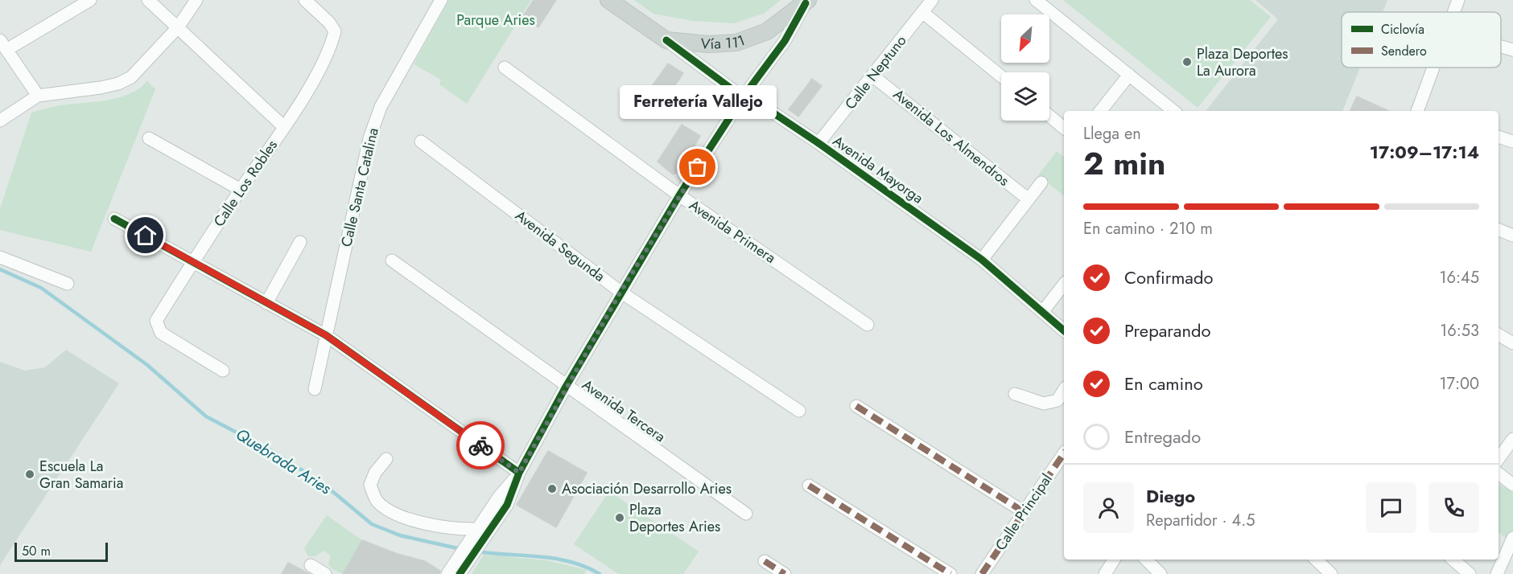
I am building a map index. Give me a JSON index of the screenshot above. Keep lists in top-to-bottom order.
{
  "streets": {
    "main road": ["Vía 111"],
    "street": [
      "Calle Neptuno",
      "Avenida Los Almendros",
      "Avenida Mayorga",
      "Calle Los Robles",
      "Calle Santa Catalina",
      "Avenida Primera",
      "Avenida Segunda",
      "Avenida Tercera",
      "Calle Principal"
    ]
  },
  "crossings": [
    ["Vía 111", "Avenida Mayorga"],
    ["Calle Neptuno", "Avenida Los Almendros"],
    ["Calle Neptuno", "Avenida Mayorga"]
  ],
  "water": ["Quebrada Aries"],
  "parks": ["Parque Aries"],
  "places": [
    "Plaza Deportes La Aurora",
    "Ferretería Vallejo",
    "Escuela La Gran Samaria",
    "Asociación Desarrollo Aries",
    "Plaza Deportes Aries"
  ],
  "legend": ["Ciclovía", "Sendero"],
  "scale_bar": "50 m",
  "north": "bottom left",
  "page": {
    "bubble": "Ferretería Vallejo",
    "heading": ["2 min", "Llega en", "17:09–17:14"],
    "panel": ["Diego", "Repartidor · 4.5"],
    "bar": "En camino · 210 m",
    "list": [
      ["Confirmado", "16:45"],
      ["Preparando", "16:53"],
      ["En camino", "17:00"],
      "Entregado"
    ],
    "scale": "50 m"
  }
}
